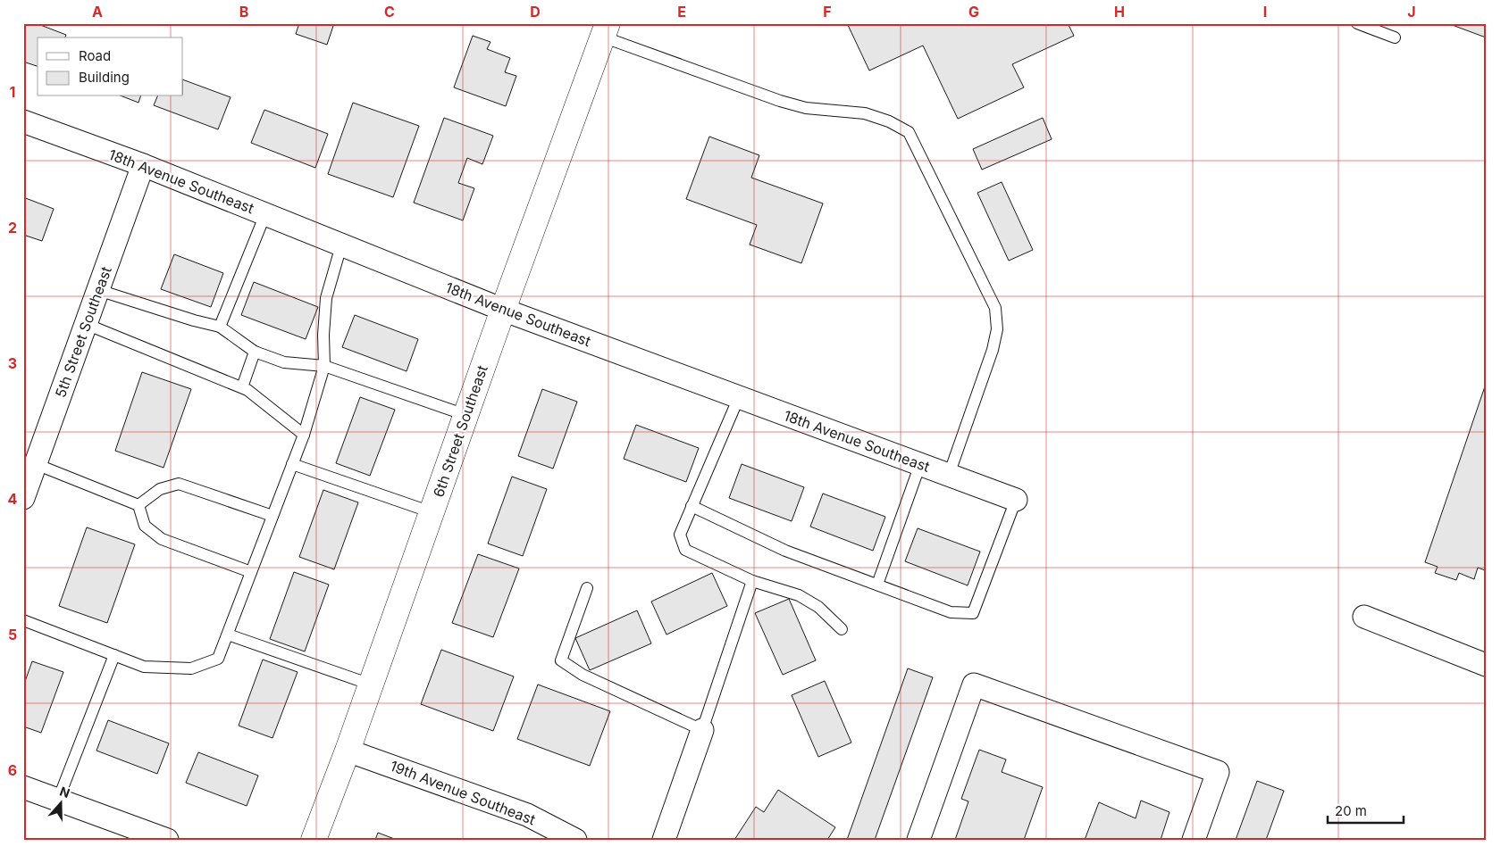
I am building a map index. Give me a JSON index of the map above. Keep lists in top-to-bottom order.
{
  "streets": {
    "street": [
      "18th Avenue Southeast",
      "5th Street Southeast",
      "6th Street Southeast",
      "19th Avenue Southeast"
    ]
  },
  "crossings": [
    ["18th Avenue Southeast", "5th Street Southeast"],
    ["18th Avenue Southeast", "6th Street Southeast"],
    ["6th Street Southeast", "19th Avenue Southeast"]
  ],
  "legend": ["Road", "Building"],
  "scale_bar": "20 m",
  "north": "top",
  "grid": {
    "columns": [
      "A",
      "B",
      "C",
      "D",
      "E",
      "F",
      "G",
      "H",
      "I",
      "J"
    ],
    "rows": [
      "1",
      "2",
      "3",
      "4",
      "5",
      "6"
    ]
  }
}
